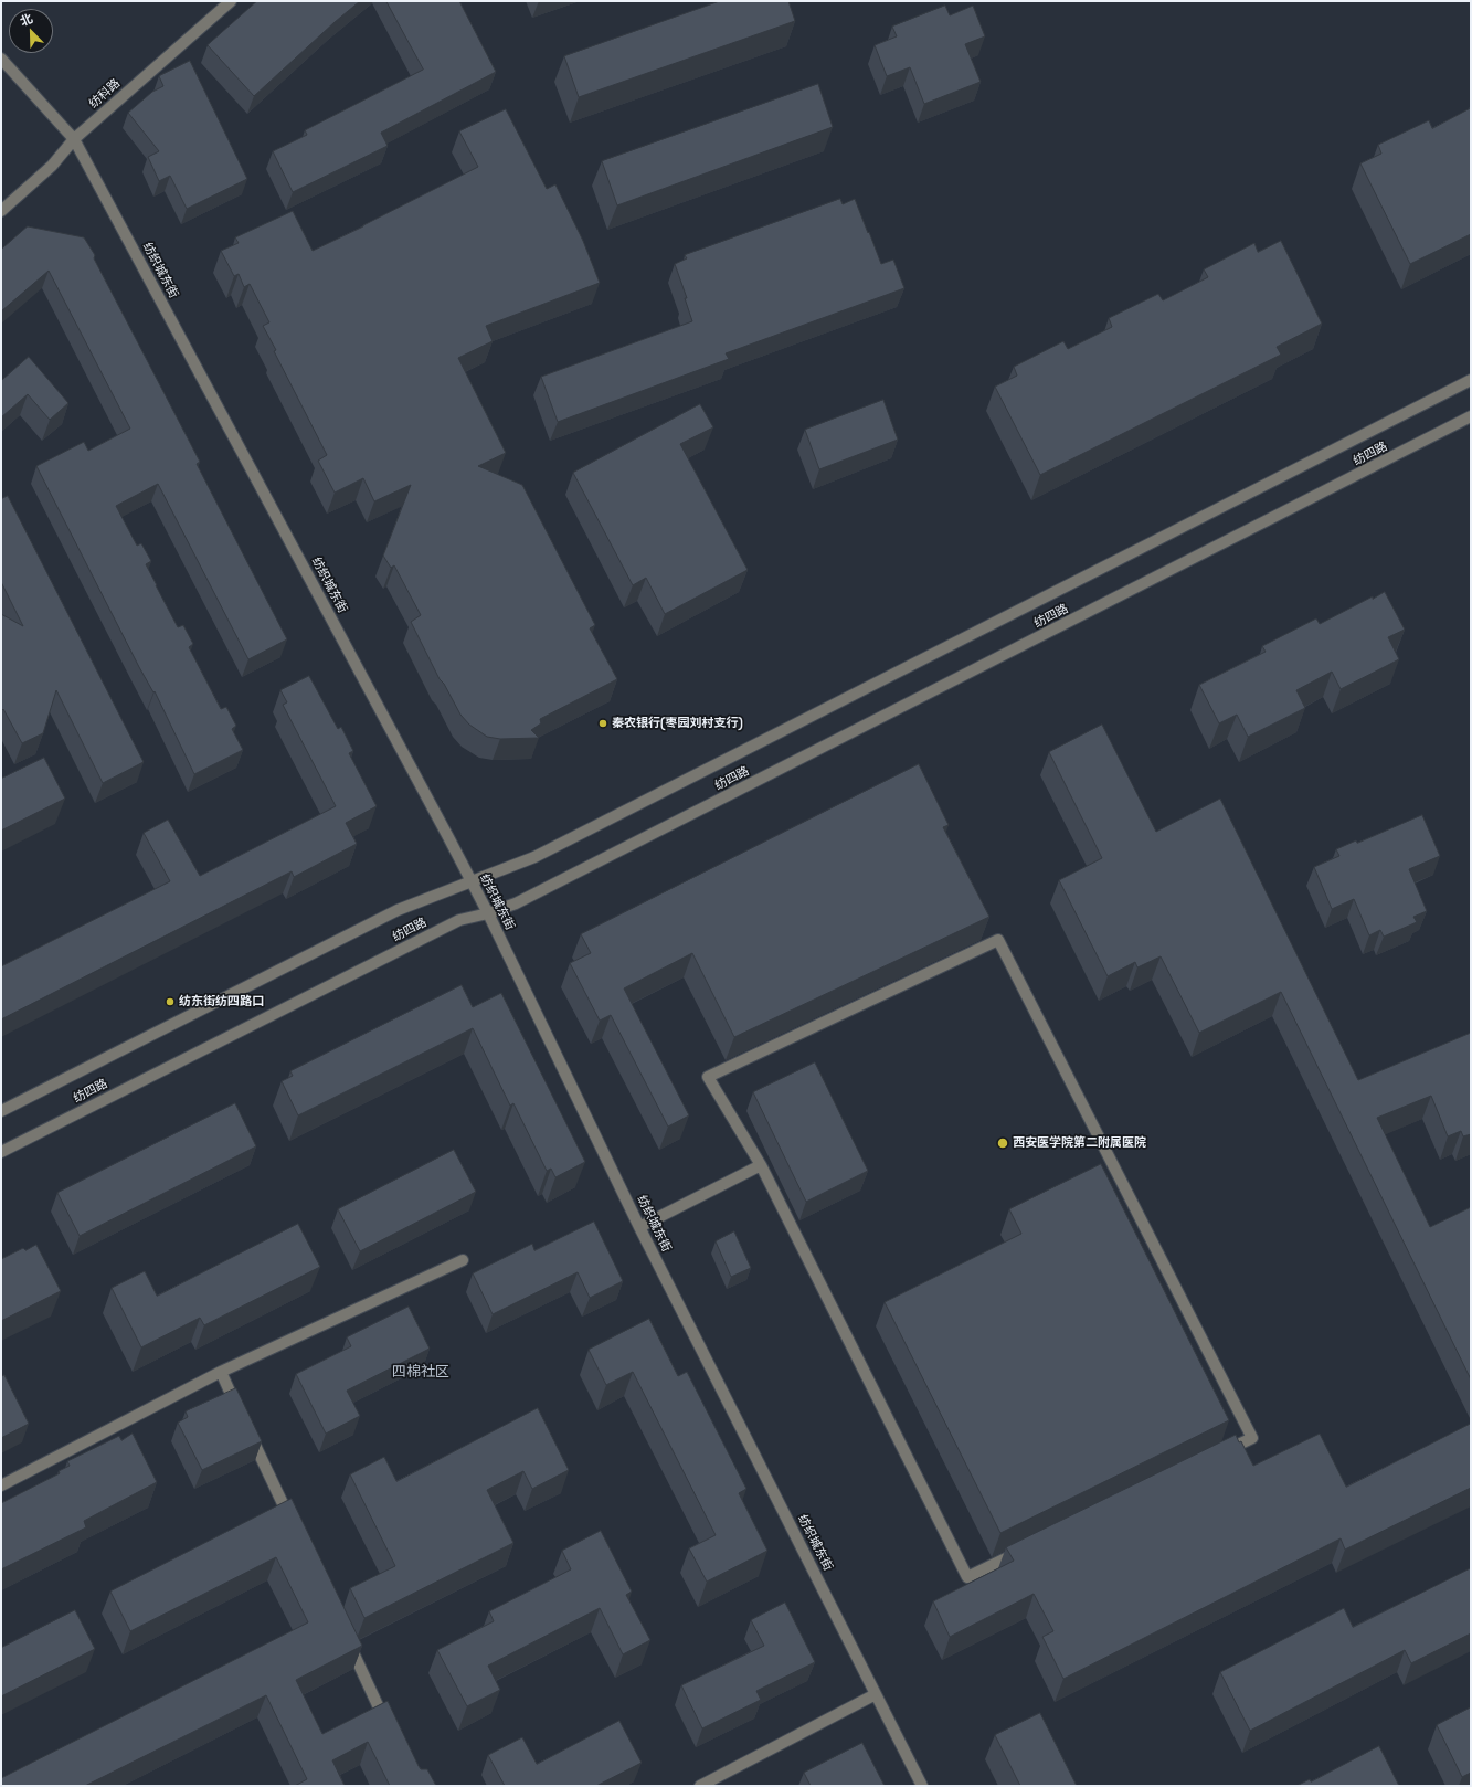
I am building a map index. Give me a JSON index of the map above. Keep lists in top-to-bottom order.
{
  "streets": {
    "street": ["纺科路", "纺织城东街", "纺四路"]
  },
  "crossings": [
    ["纺科路", "纺织城东街"],
    ["纺织城东街", "纺四路"]
  ],
  "districts": ["四棉社区"],
  "places": ["秦农银行(枣园刘村支行)", "纺东街纺四路口", "西安医学院第二附属医院"],
  "north": "top left"
}
